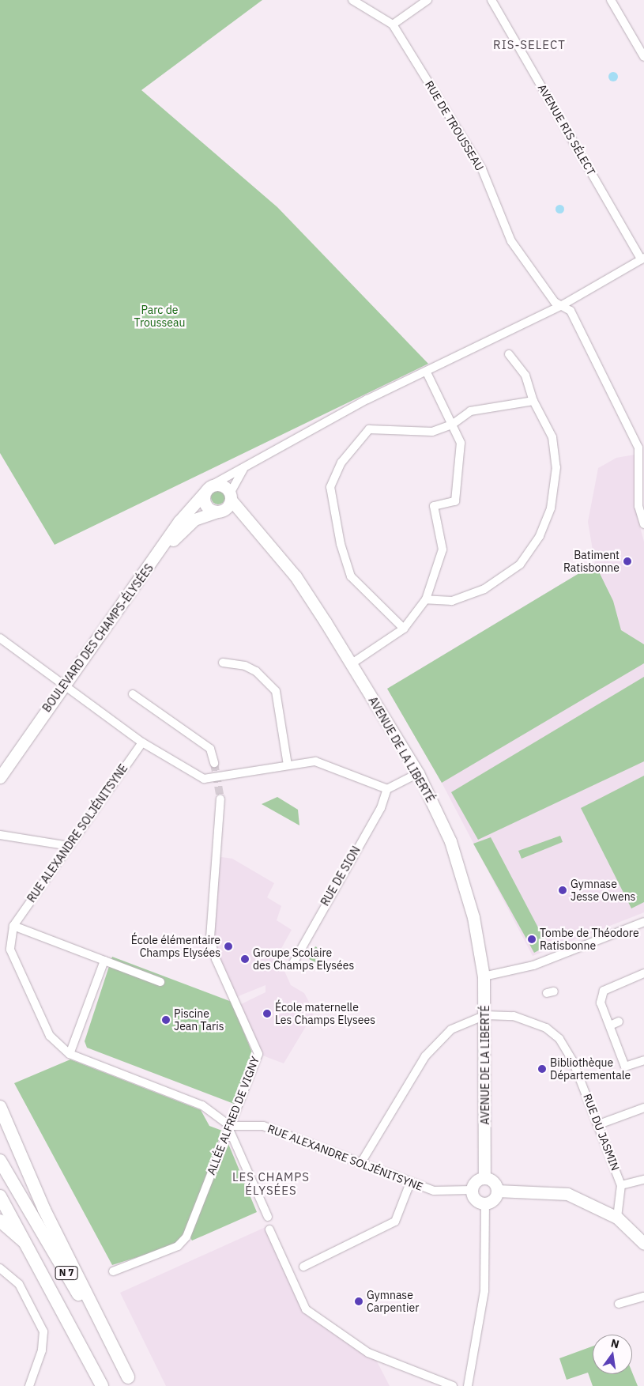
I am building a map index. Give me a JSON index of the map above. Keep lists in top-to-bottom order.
{
  "streets": {
    "main road": ["N 7"],
    "street": [
      "RUE DE TROUSSEAU",
      "AVENUE RIS SÉLECT",
      "BOULEVARD DES CHAMPS-ÉLYSÉES",
      "AVENUE DE LA LIBERTÉ",
      "RUE ALEXANDRE SOLJÉNITSYNE",
      "RUE DE SION",
      "ALLÉE ALFRED DE VIGNY",
      "RUE DU JASMIN"
    ]
  },
  "crossings": [
    ["BOULEVARD DES CHAMPS-ÉLYSÉES", "AVENUE DE LA LIBERTÉ"],
    ["AVENUE DE LA LIBERTÉ", "RUE ALEXANDRE SOLJÉNITSYNE"],
    ["AVENUE DE LA LIBERTÉ", "RUE DU JASMIN"],
    ["RUE ALEXANDRE SOLJÉNITSYNE", "ALLÉE ALFRED DE VIGNY"]
  ],
  "districts": ["RIS-SELECT", "LES CHAMPS ÉLYSÉES"],
  "parks": ["Parc de Trousseau"],
  "places": [
    "Batiment Ratisbonne",
    "Gymnase Jesse Owens",
    "Tombe de Théodore Ratisbonne",
    "École élémentaire Champs Elysées",
    "Groupe Scolaire des Champs Elysées",
    "École maternelle Les Champs Elysees",
    "Piscine Jean Taris",
    "Bibliothèque Départementale",
    "Gymnase Carpentier"
  ],
  "north": "top"
}
